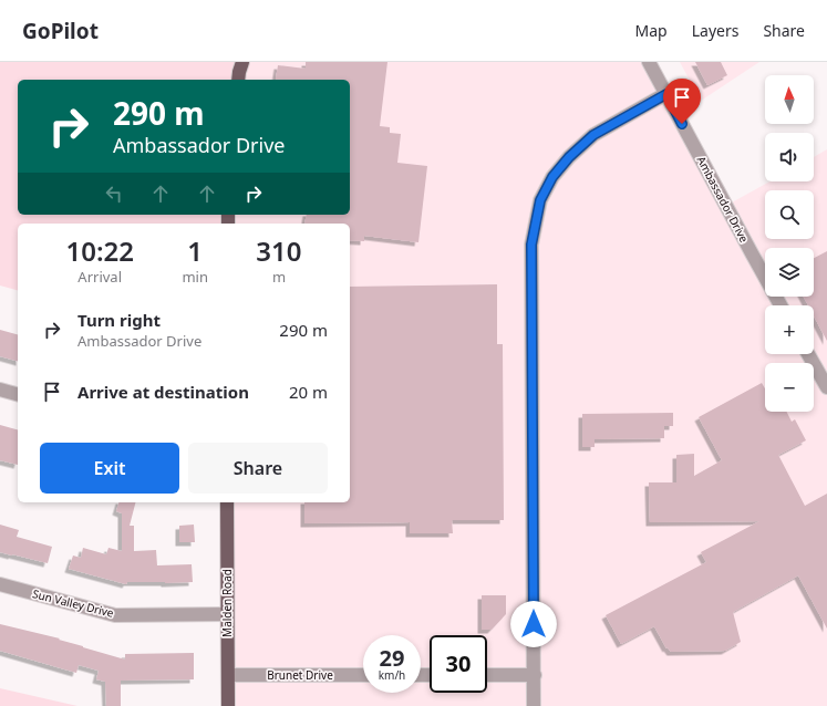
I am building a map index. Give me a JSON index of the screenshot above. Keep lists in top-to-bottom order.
{
  "streets": {
    "main road": ["Malden Road"],
    "street": ["Ambassador Drive", "Sun Valley Drive", "Brunet Drive"]
  },
  "crossings": [
    ["Sun Valley Drive", "Malden Road"],
    ["Malden Road", "Brunet Drive"]
  ],
  "north": "top",
  "page": {
    "header": "GoPilot",
    "nav": ["Map", "Layers", "Share"],
    "map_buttons": ["+", "−"],
    "turn": ["290 m", "Ambassador Drive"],
    "eta": [
      "10:22",
      "Arrival",
      "1",
      "min",
      "310",
      "m"
    ],
    "list": [
      {
        "name": "Turn right",
        "note": "Ambassador Drive",
        "value": "290 m"
      },
      {
        "name": "Arrive at destination",
        "value": "20 m"
      }
    ],
    "buttons": ["Exit", "Share"],
    "speed": "29 km/h",
    "limit": "30"
  }
}
